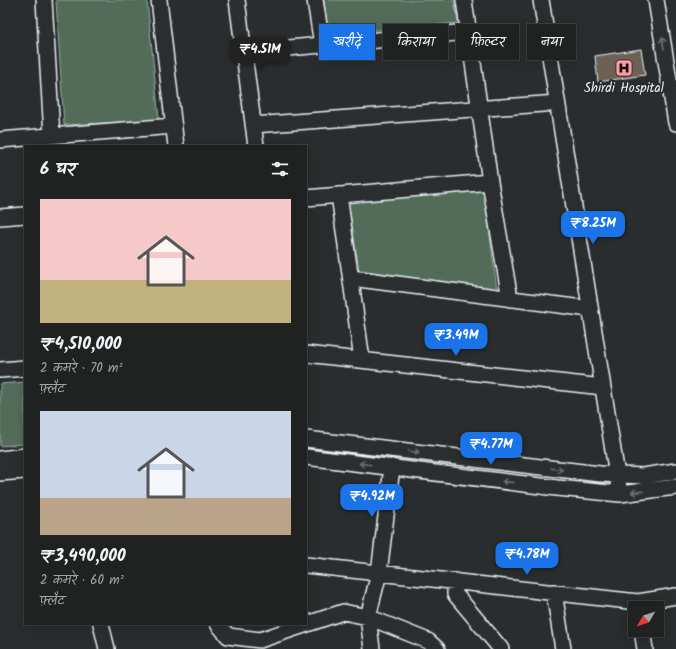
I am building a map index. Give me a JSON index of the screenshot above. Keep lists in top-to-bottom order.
{
  "places": {
    "hospital": ["Shirdi Hospital"]
  },
  "north": "bottom left",
  "page": {
    "chip": [
      "खरीदें",
      "किराया",
      "फ़िल्टर",
      "नया"
    ],
    "price": [
      "₹4.51M",
      "₹8.25M",
      "₹3.49M",
      "₹4.77M",
      "₹4.92M",
      "₹4.78M"
    ],
    "heading": "6 घर",
    "list": [
      {
        "name": "₹4,510,000",
        "note": "2 कमरे · 70 m² · फ़्लैट"
      },
      {
        "name": "₹3,490,000",
        "note": "2 कमरे · 60 m² · फ़्लैट"
      }
    ]
  }
}
